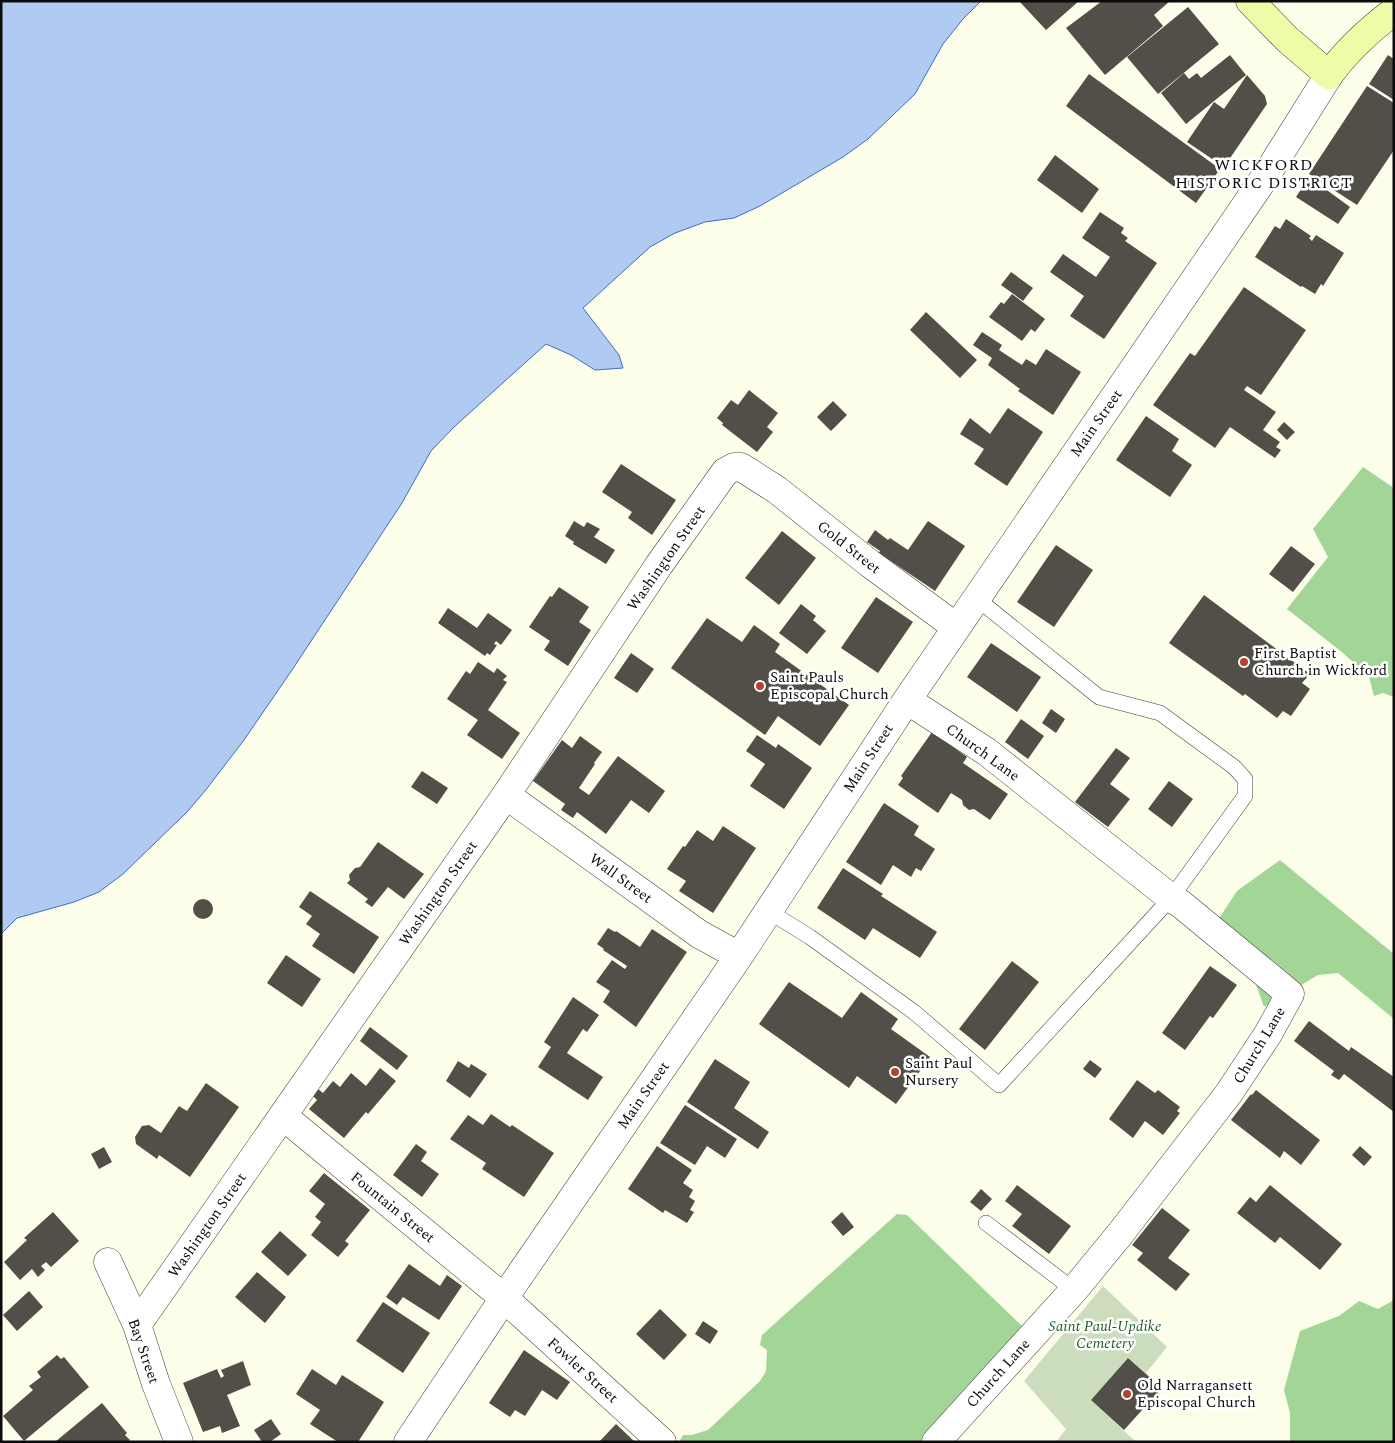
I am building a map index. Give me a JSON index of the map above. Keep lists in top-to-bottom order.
{
  "streets": {
    "street": [
      "Main Street",
      "Gold Street",
      "Washington Street",
      "Church Lane",
      "Wall Street",
      "Fountain Street",
      "Bay Street",
      "Fowler Street"
    ]
  },
  "crossings": [
    ["Main Street", "Gold Street"],
    ["Main Street", "Church Lane"],
    ["Main Street", "Wall Street"],
    ["Main Street", "Fountain Street"],
    ["Main Street", "Fowler Street"],
    ["Gold Street", "Washington Street"],
    ["Washington Street", "Wall Street"],
    ["Washington Street", "Fountain Street"],
    ["Washington Street", "Bay Street"],
    ["Fountain Street", "Fowler Street"]
  ],
  "districts": ["WICKFORD HISTORIC DISTRICT"],
  "parks": ["Saint Paul-Updike Cemetery"],
  "places": [
    "First Baptist Church in Wickford",
    "Saint Pauls Episcopal Church",
    "Saint Paul Nursery",
    "Old Narragansett Episcopal Church"
  ]
}
